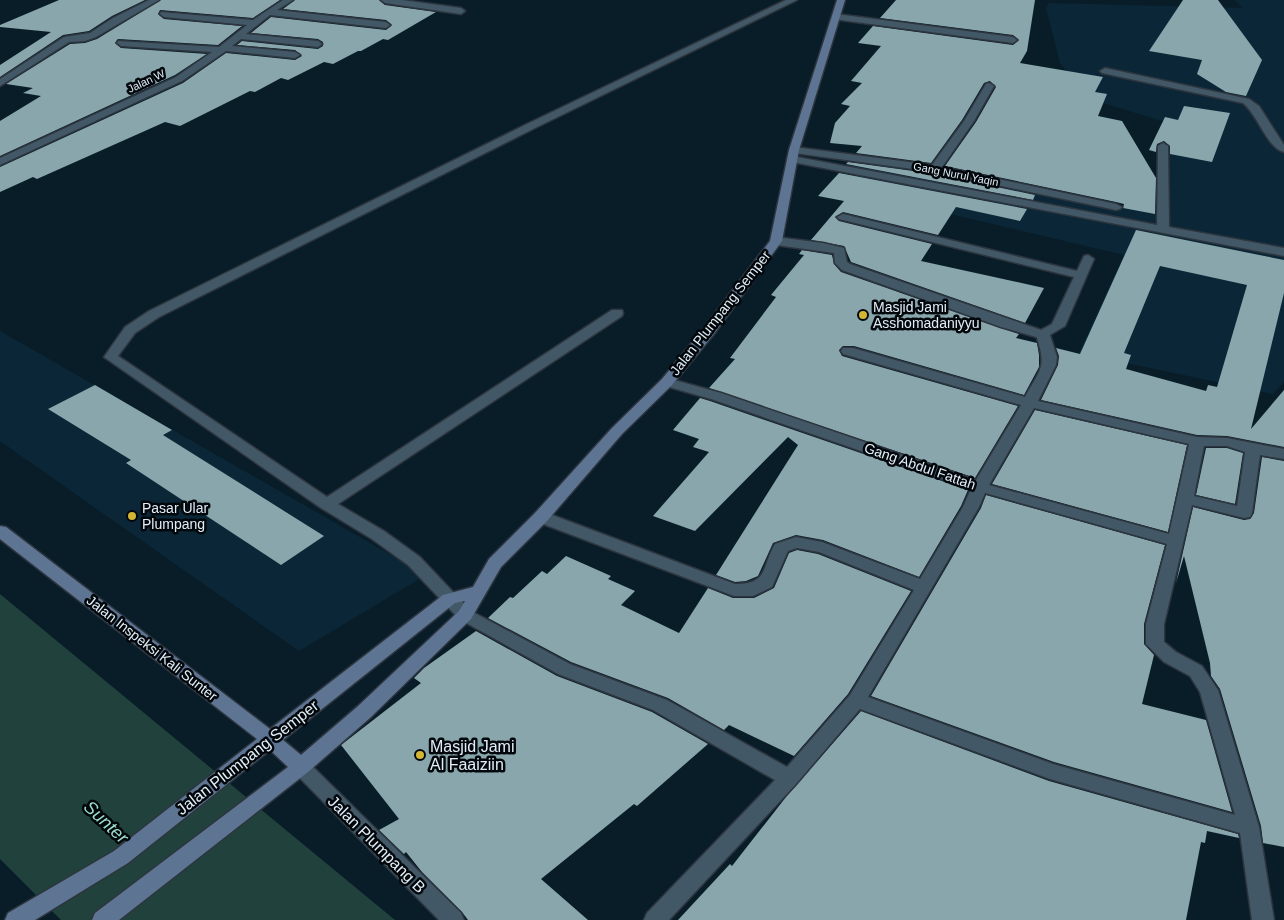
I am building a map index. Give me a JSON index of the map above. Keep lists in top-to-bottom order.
{
  "streets": {
    "main road": ["Jalan Plumpang Semper", "Jalan Inspeksi Kali Sunter"],
    "street": [
      "Jalan W",
      "Gang Nurul Yaqin",
      "Gang Abdul Fattah",
      "Jalan Plumpang B"
    ]
  },
  "crossings": [
    ["Gang Nurul Yaqin", "Jalan Plumpang Semper"],
    ["Jalan Plumpang Semper", "Gang Abdul Fattah"],
    ["Jalan Plumpang Semper", "Jalan Inspeksi Kali Sunter"],
    ["Jalan Plumpang Semper", "Jalan Plumpang B"],
    ["Jalan Inspeksi Kali Sunter", "Jalan Plumpang B"]
  ],
  "water": ["Sunter"],
  "places": ["Masjid Jami Asshomadaniyyu", "Pasar Ular Plumpang", "Masjid Jami Al Faaiziin"]
}
